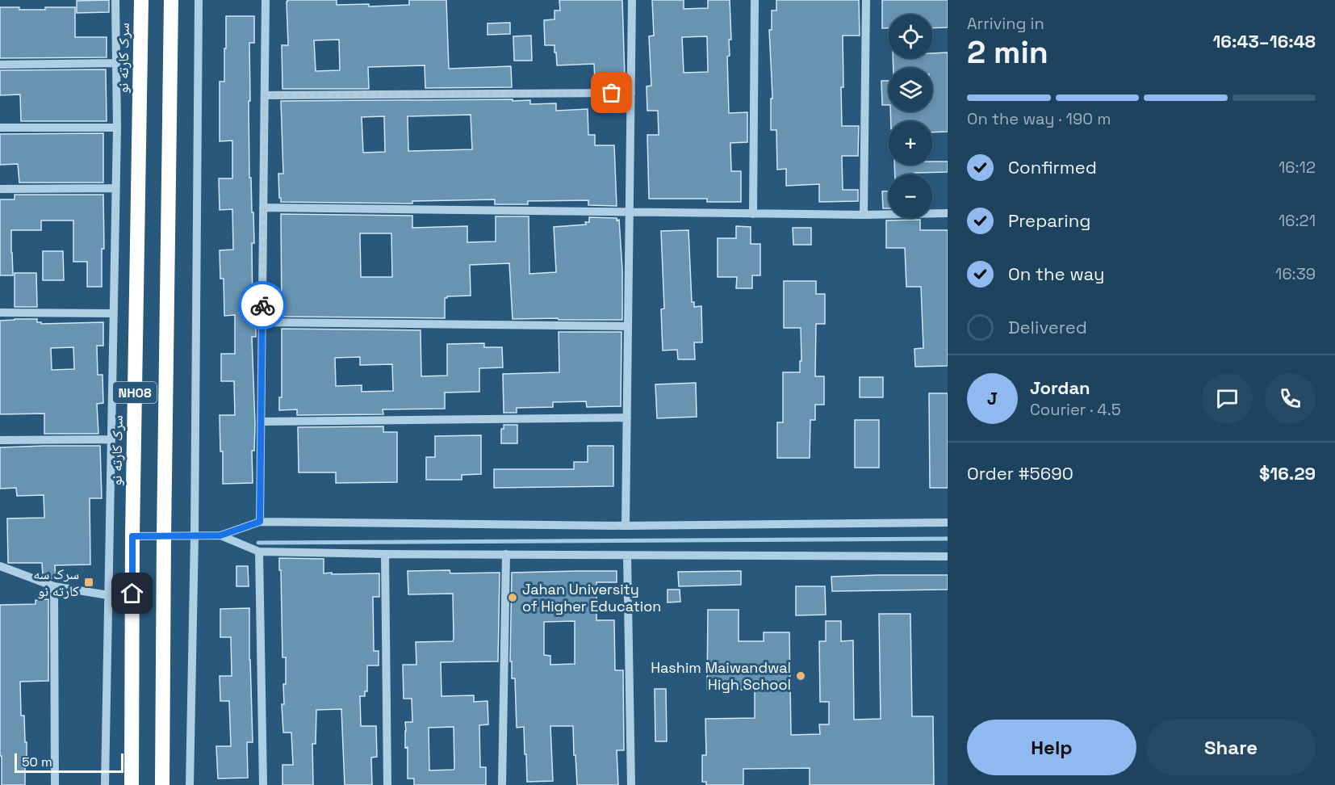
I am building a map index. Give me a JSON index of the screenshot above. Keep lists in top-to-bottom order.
{
  "streets": {
    "highway": ["سرک کارته نو", "NH08"]
  },
  "places": {
    "transit": ["سرک سه کارته نو"],
    "other": ["Jahan University of Higher Education", "Hashim Maiwandwal High School"]
  },
  "scale_bar": "50 m",
  "page": {
    "heading": ["2 min", "Arriving in", "16:43–16:48"],
    "panel": [
      "Jordan",
      "Courier · 4.5",
      "Order #5690",
      "$16.29"
    ],
    "map_buttons": ["+", "−"],
    "bar": "On the way · 190 m",
    "list": [
      ["Confirmed", "16:12"],
      ["Preparing", "16:21"],
      ["On the way", "16:39"],
      "Delivered"
    ],
    "round": "J",
    "buttons": ["Help", "Share"],
    "scale": "50 m"
  }
}
